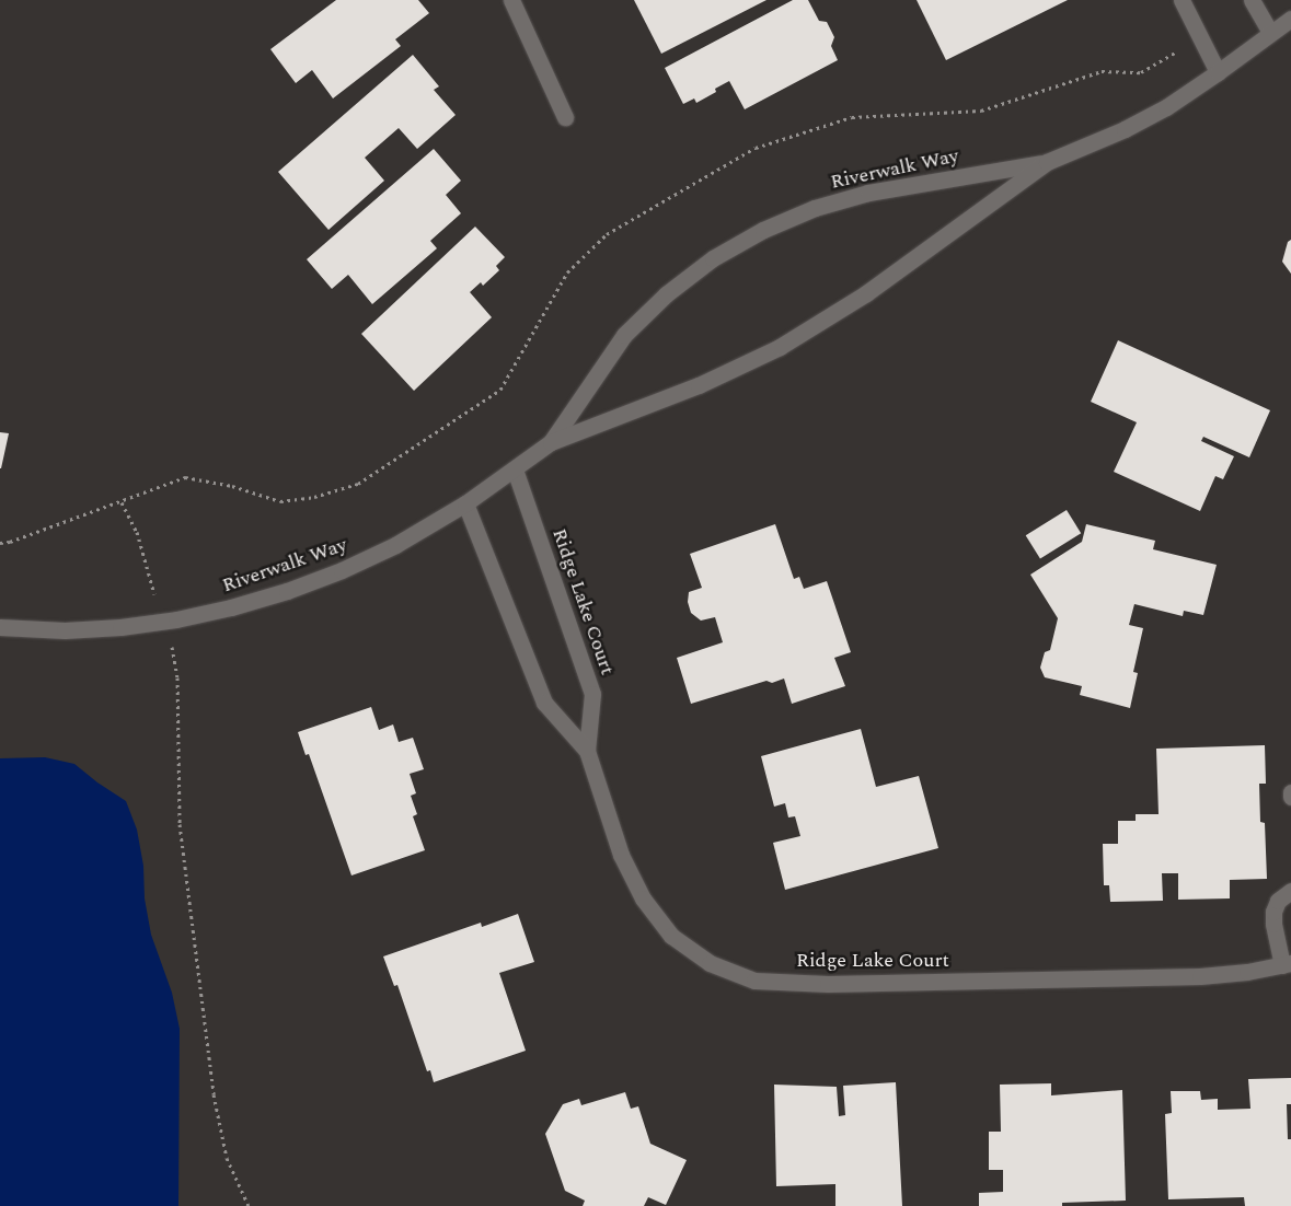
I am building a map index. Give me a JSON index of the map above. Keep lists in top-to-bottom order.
{
  "streets": {
    "street": ["Riverwalk Way", "Ridge Lake Court"]
  },
  "crossings": [
    ["Riverwalk Way", "Ridge Lake Court"]
  ]
}
